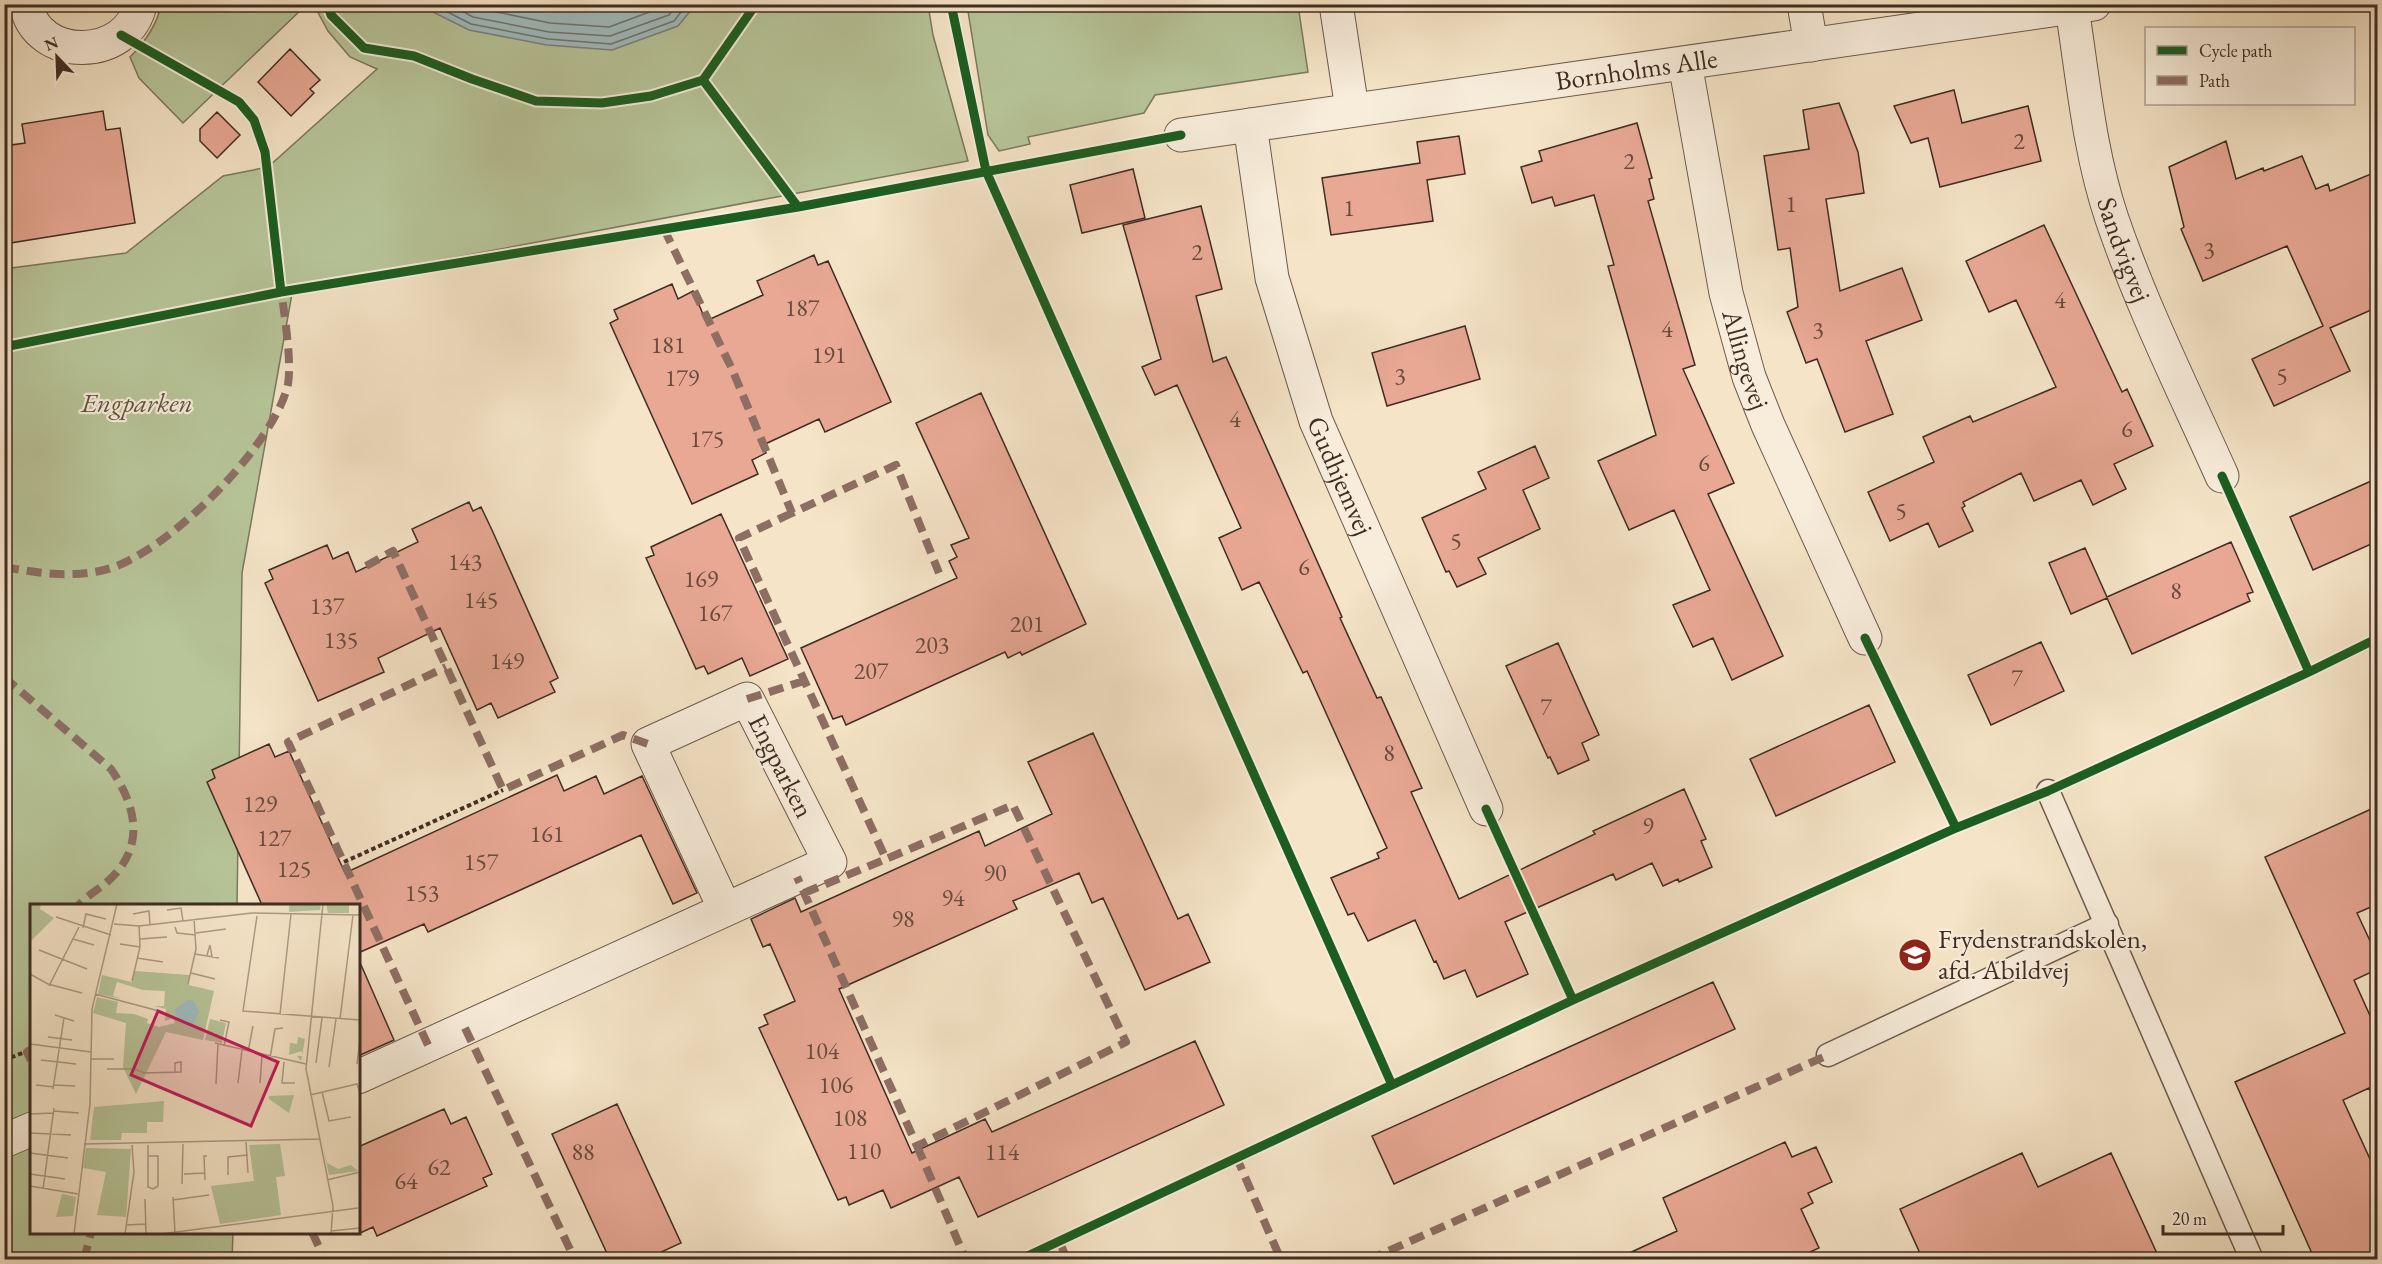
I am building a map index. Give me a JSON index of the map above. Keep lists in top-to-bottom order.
{
  "streets": {
    "street": [
      "Bornholms Alle",
      "Sandvigvej",
      "Allingevej",
      "Gudhjemvej",
      "Engparken"
    ]
  },
  "crossings": [
    ["Bornholms Alle", "Sandvigvej"],
    ["Bornholms Alle", "Allingevej"],
    ["Bornholms Alle", "Gudhjemvej"]
  ],
  "parks": ["Engparken"],
  "places": {
    "school or university": ["Frydenstrandskolen, afd. Abildvej"]
  },
  "house_numbers": [
    "2",
    "2",
    "1",
    "1",
    "3",
    "2",
    "4",
    "187",
    "4",
    "3",
    "181",
    "191",
    "3",
    "5",
    "179",
    "4",
    "6",
    "175",
    "6",
    "5",
    "5",
    "143",
    "6",
    "169",
    "8",
    "145",
    "137",
    "167",
    "201",
    "135",
    "203",
    "149",
    "207",
    "7",
    "7",
    "8",
    "129",
    "9",
    "161",
    "127",
    "157",
    "125",
    "90",
    "153",
    "94",
    "98",
    "104",
    "106",
    "108",
    "110",
    "88",
    "114",
    "62",
    "64"
  ],
  "legend": ["Cycle path", "Path"],
  "scale_bar": "20 m",
  "north": "top left"
}
